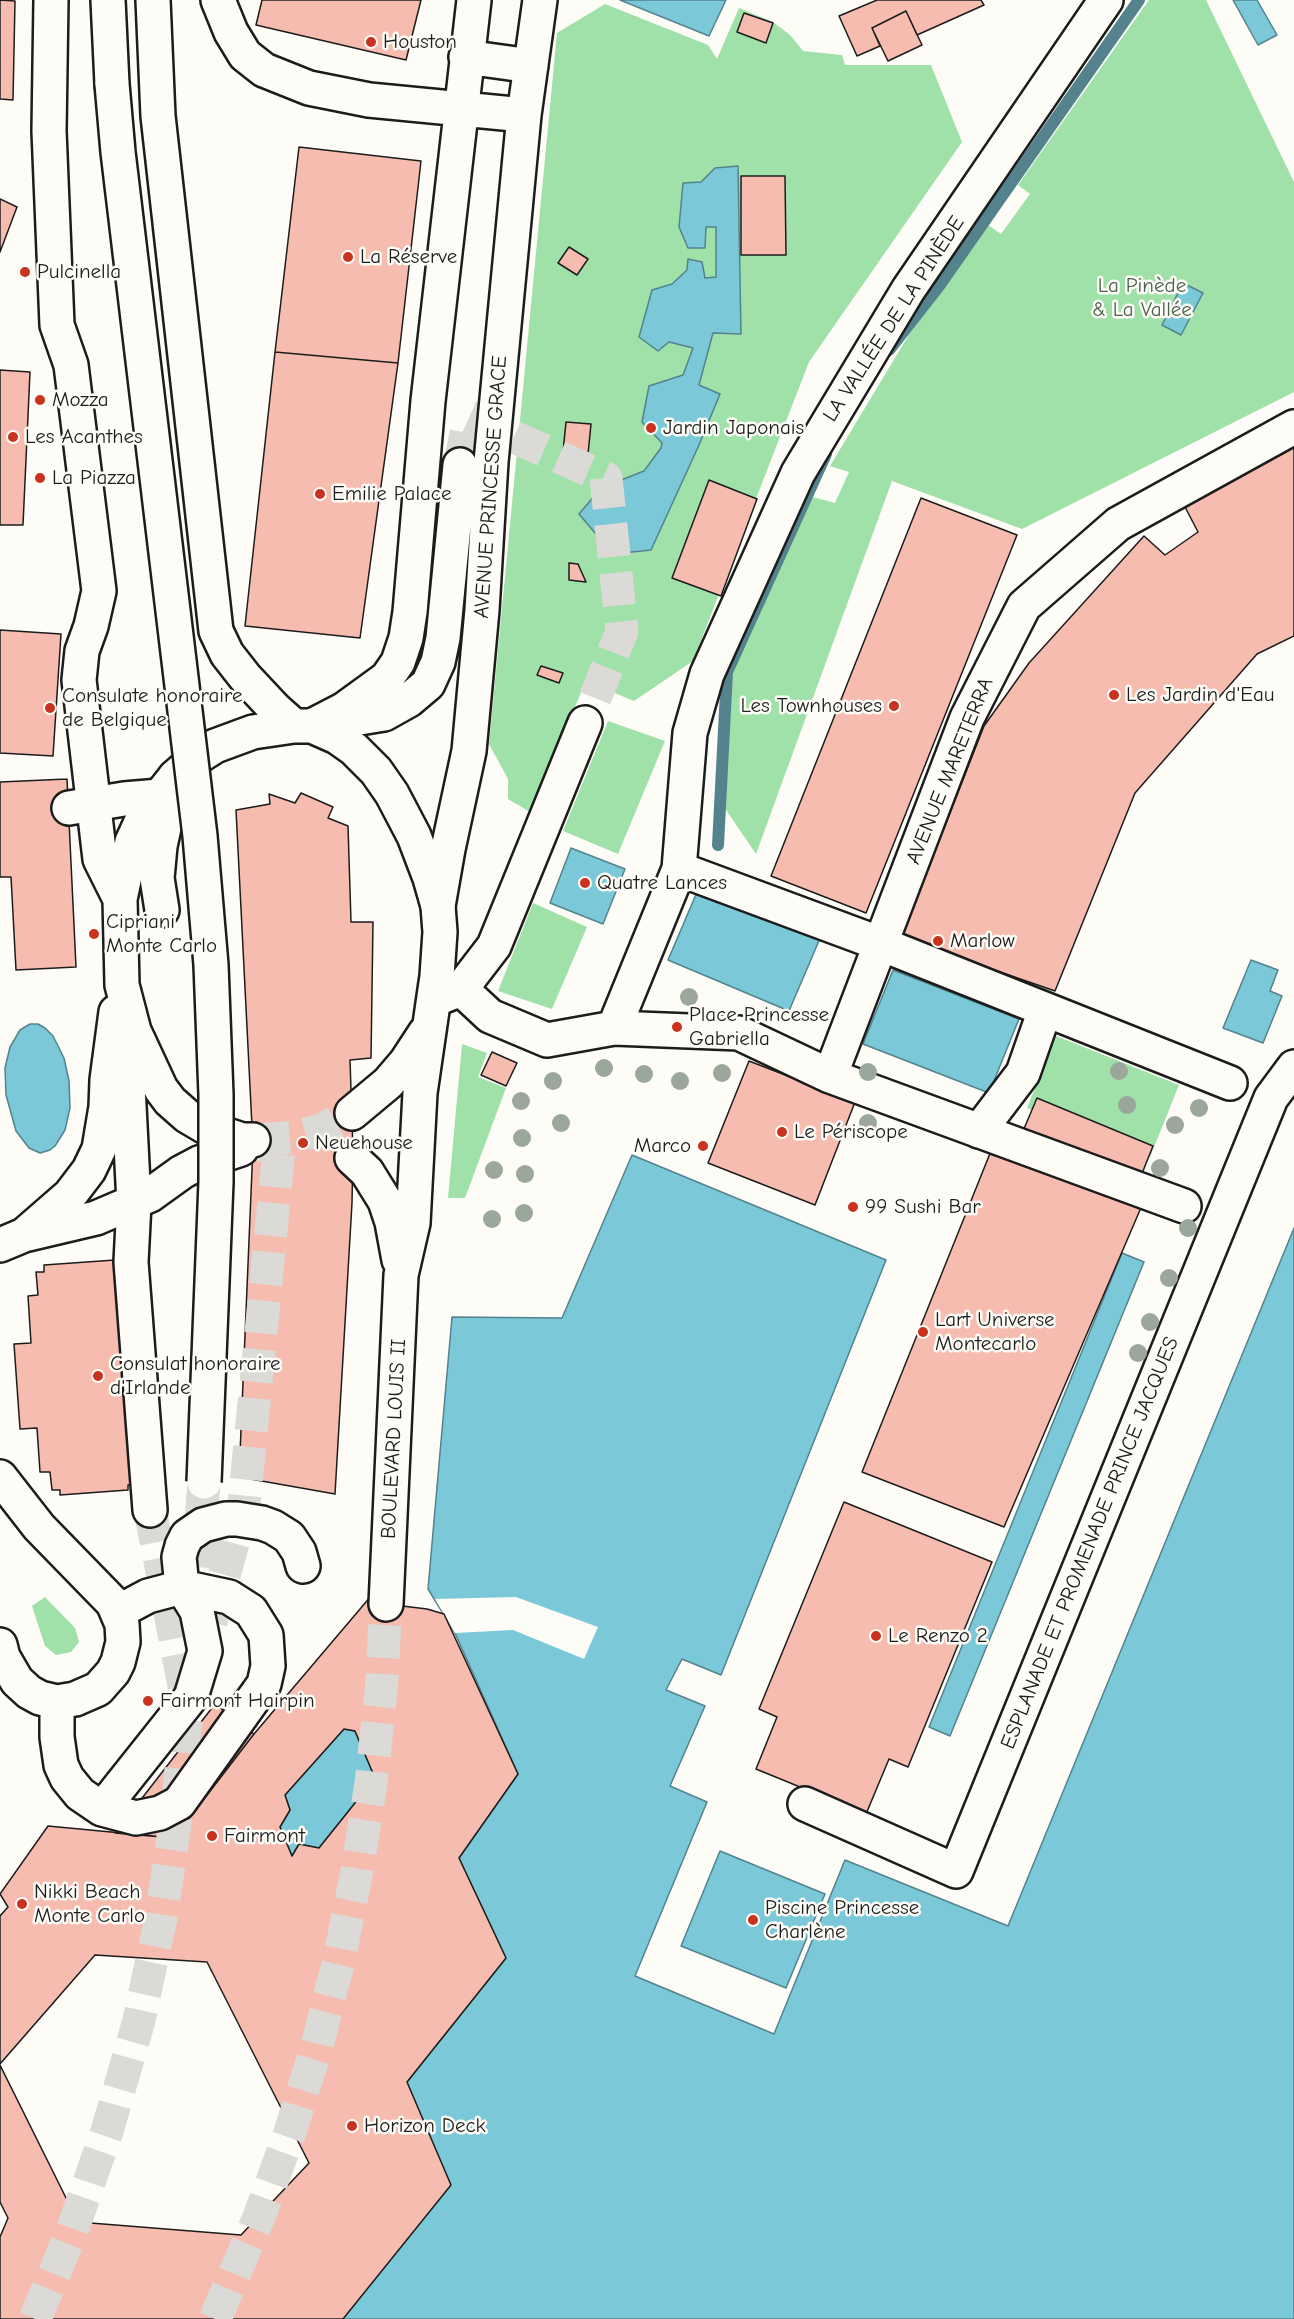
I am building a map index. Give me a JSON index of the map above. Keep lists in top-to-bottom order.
{
  "streets": {
    "street": [
      "LA VALLÉE DE LA PINÈDE",
      "AVENUE PRINCESSE GRACE",
      "AVENUE MARETERRA",
      "BOULEVARD LOUIS II",
      "ESPLANADE ET PROMENADE PRINCE JACQUES"
    ]
  },
  "crossings": [
    ["AVENUE PRINCESSE GRACE", "BOULEVARD LOUIS II"]
  ],
  "parks": ["La Pinède & La Vallée"],
  "places": [
    "Houston",
    "La Réserve",
    "Pulcinella",
    "Mozza",
    "Jardin Japonais",
    "Les Acanthes",
    "La Piazza",
    "Emilie Palace",
    "Les Jardin d'Eau",
    "Les Townhouses",
    "Consulate honoraire de Belgique",
    "Quatre Lances",
    "Cipriani Monte Carlo",
    "Marlow",
    "Place Princesse Gabriella",
    "Le Périscope",
    "Neuehouse",
    "Marco",
    "99 Sushi Bar",
    "Lart Universe Montecarlo",
    "Consulat honoraire d'Irlande",
    "Le Renzo 2",
    "Fairmont Hairpin",
    "Fairmont",
    "Nikki Beach Monte Carlo",
    "Piscine Princesse Charlène",
    "Horizon Deck"
  ]
}
